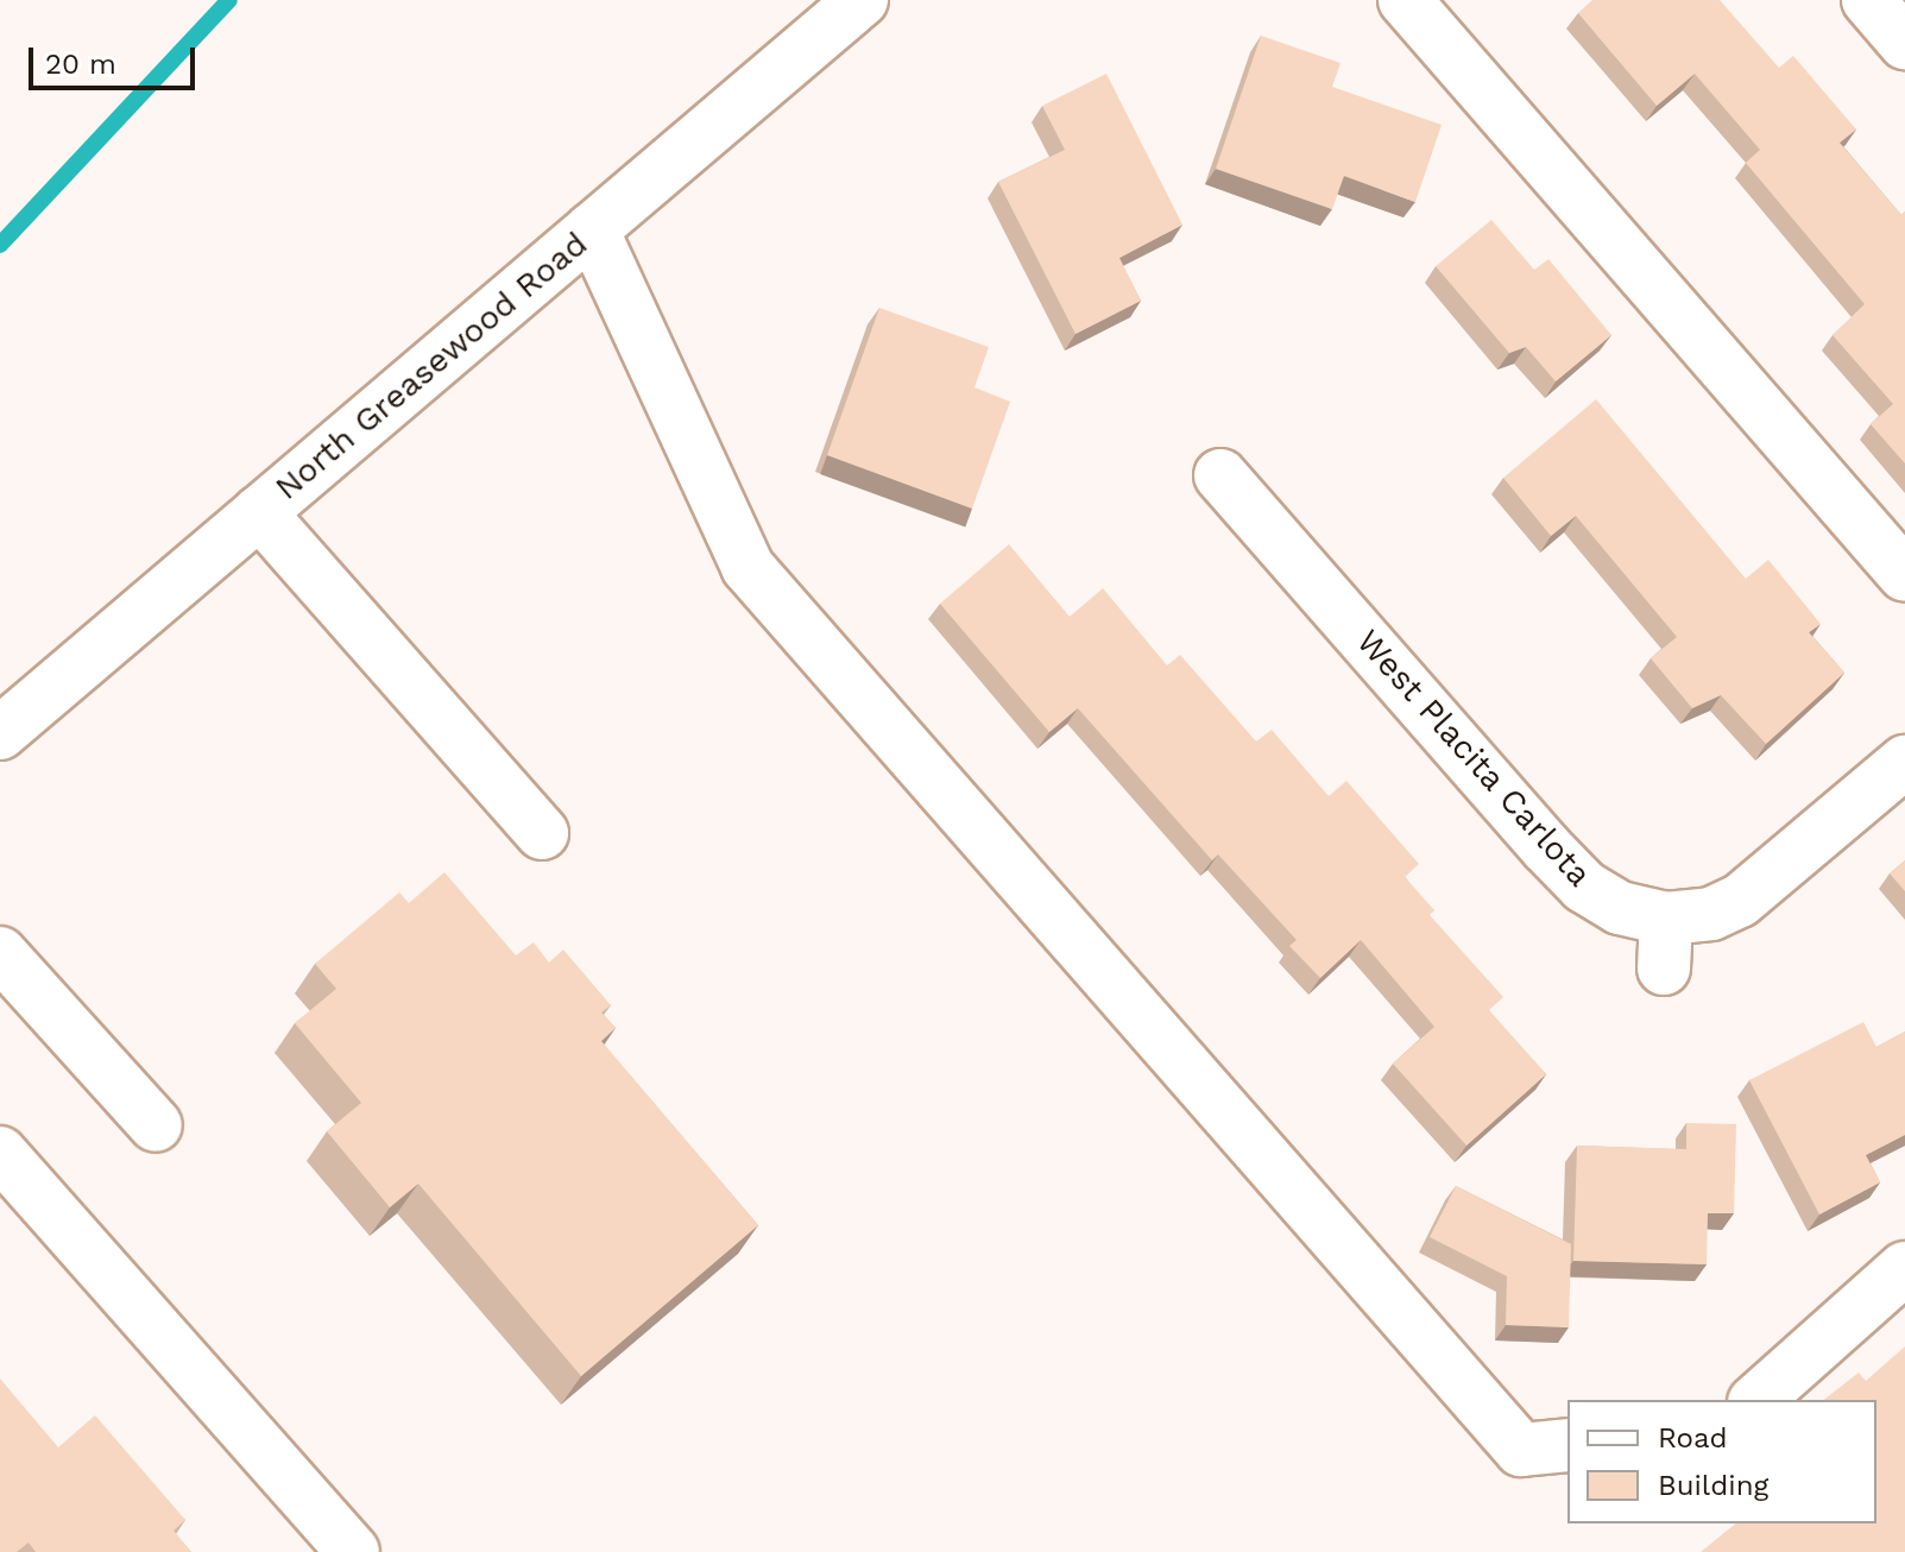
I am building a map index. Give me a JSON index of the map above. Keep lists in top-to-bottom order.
{
  "streets": {
    "street": ["North Greasewood Road", "West Placita Carlota"]
  },
  "legend": ["Road", "Building"],
  "scale_bar": "20 m"
}
